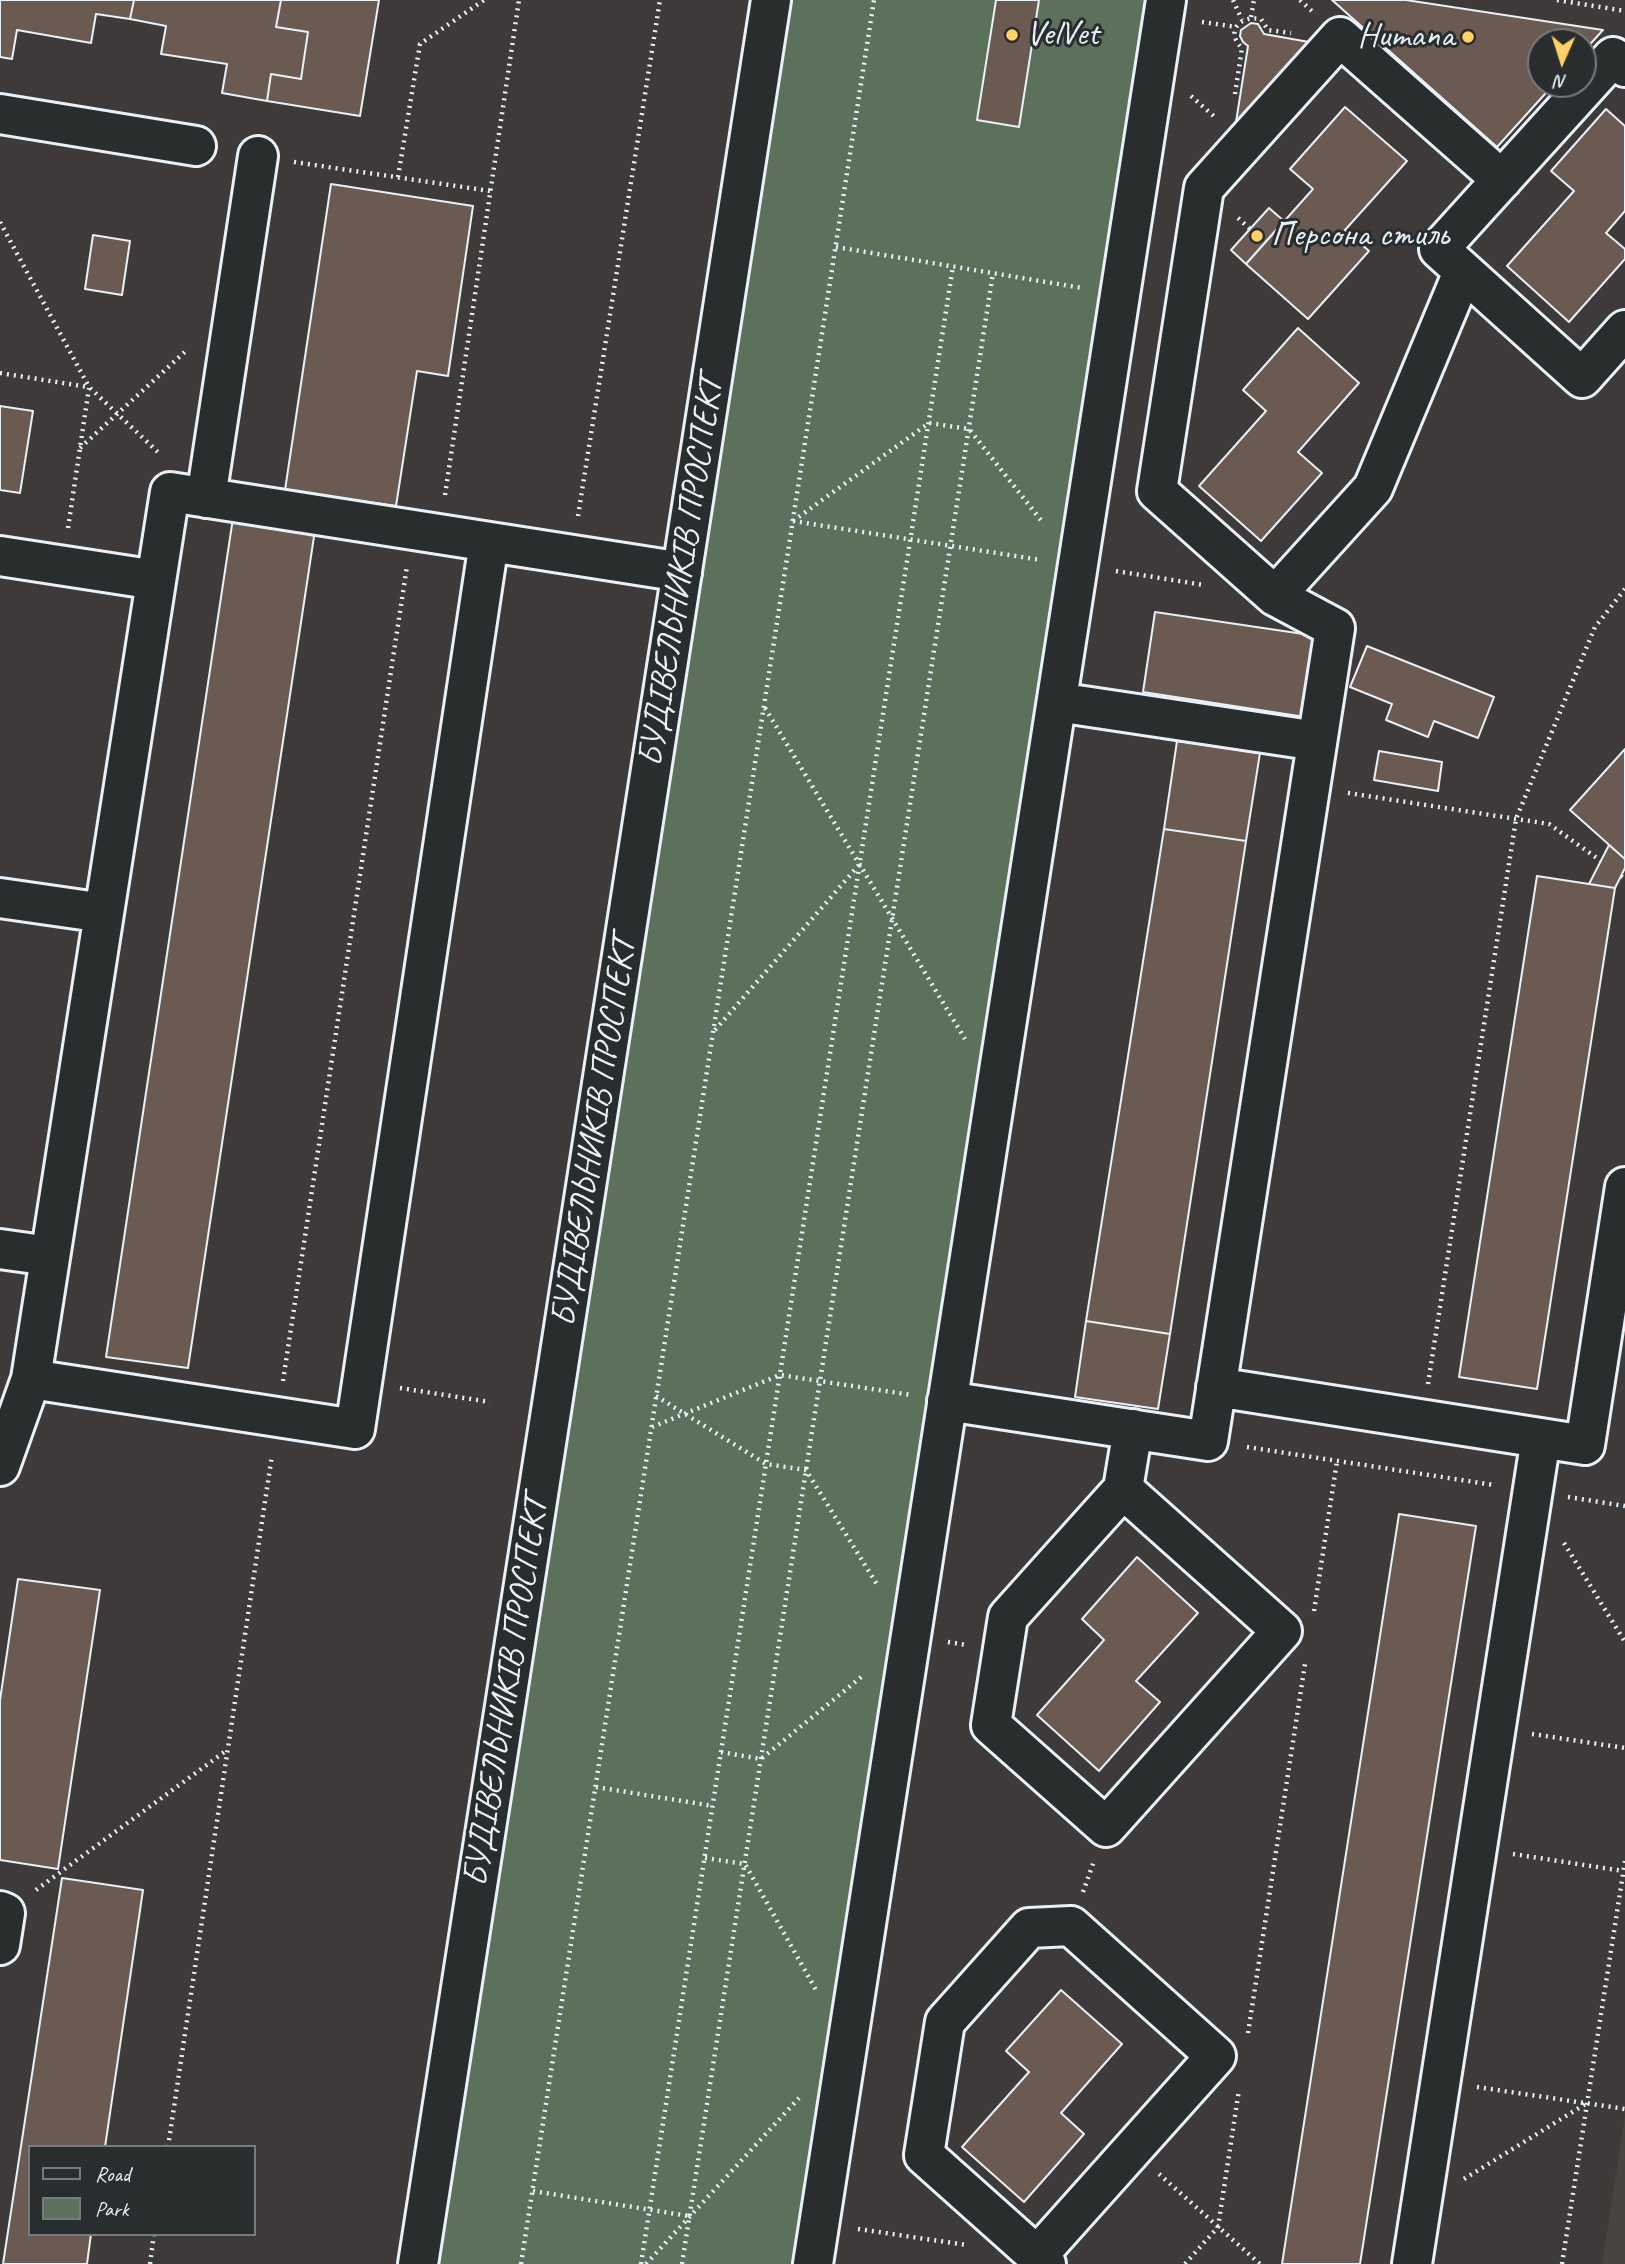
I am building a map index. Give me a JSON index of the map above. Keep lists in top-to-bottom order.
{
  "streets": {
    "street": ["БУДІВЕЛЬНИКІВ ПРОСПЕКТ"]
  },
  "places": ["VelVet", "Humana", "Персона стиль"],
  "legend": ["Road", "Park"],
  "north": "bottom"
}
